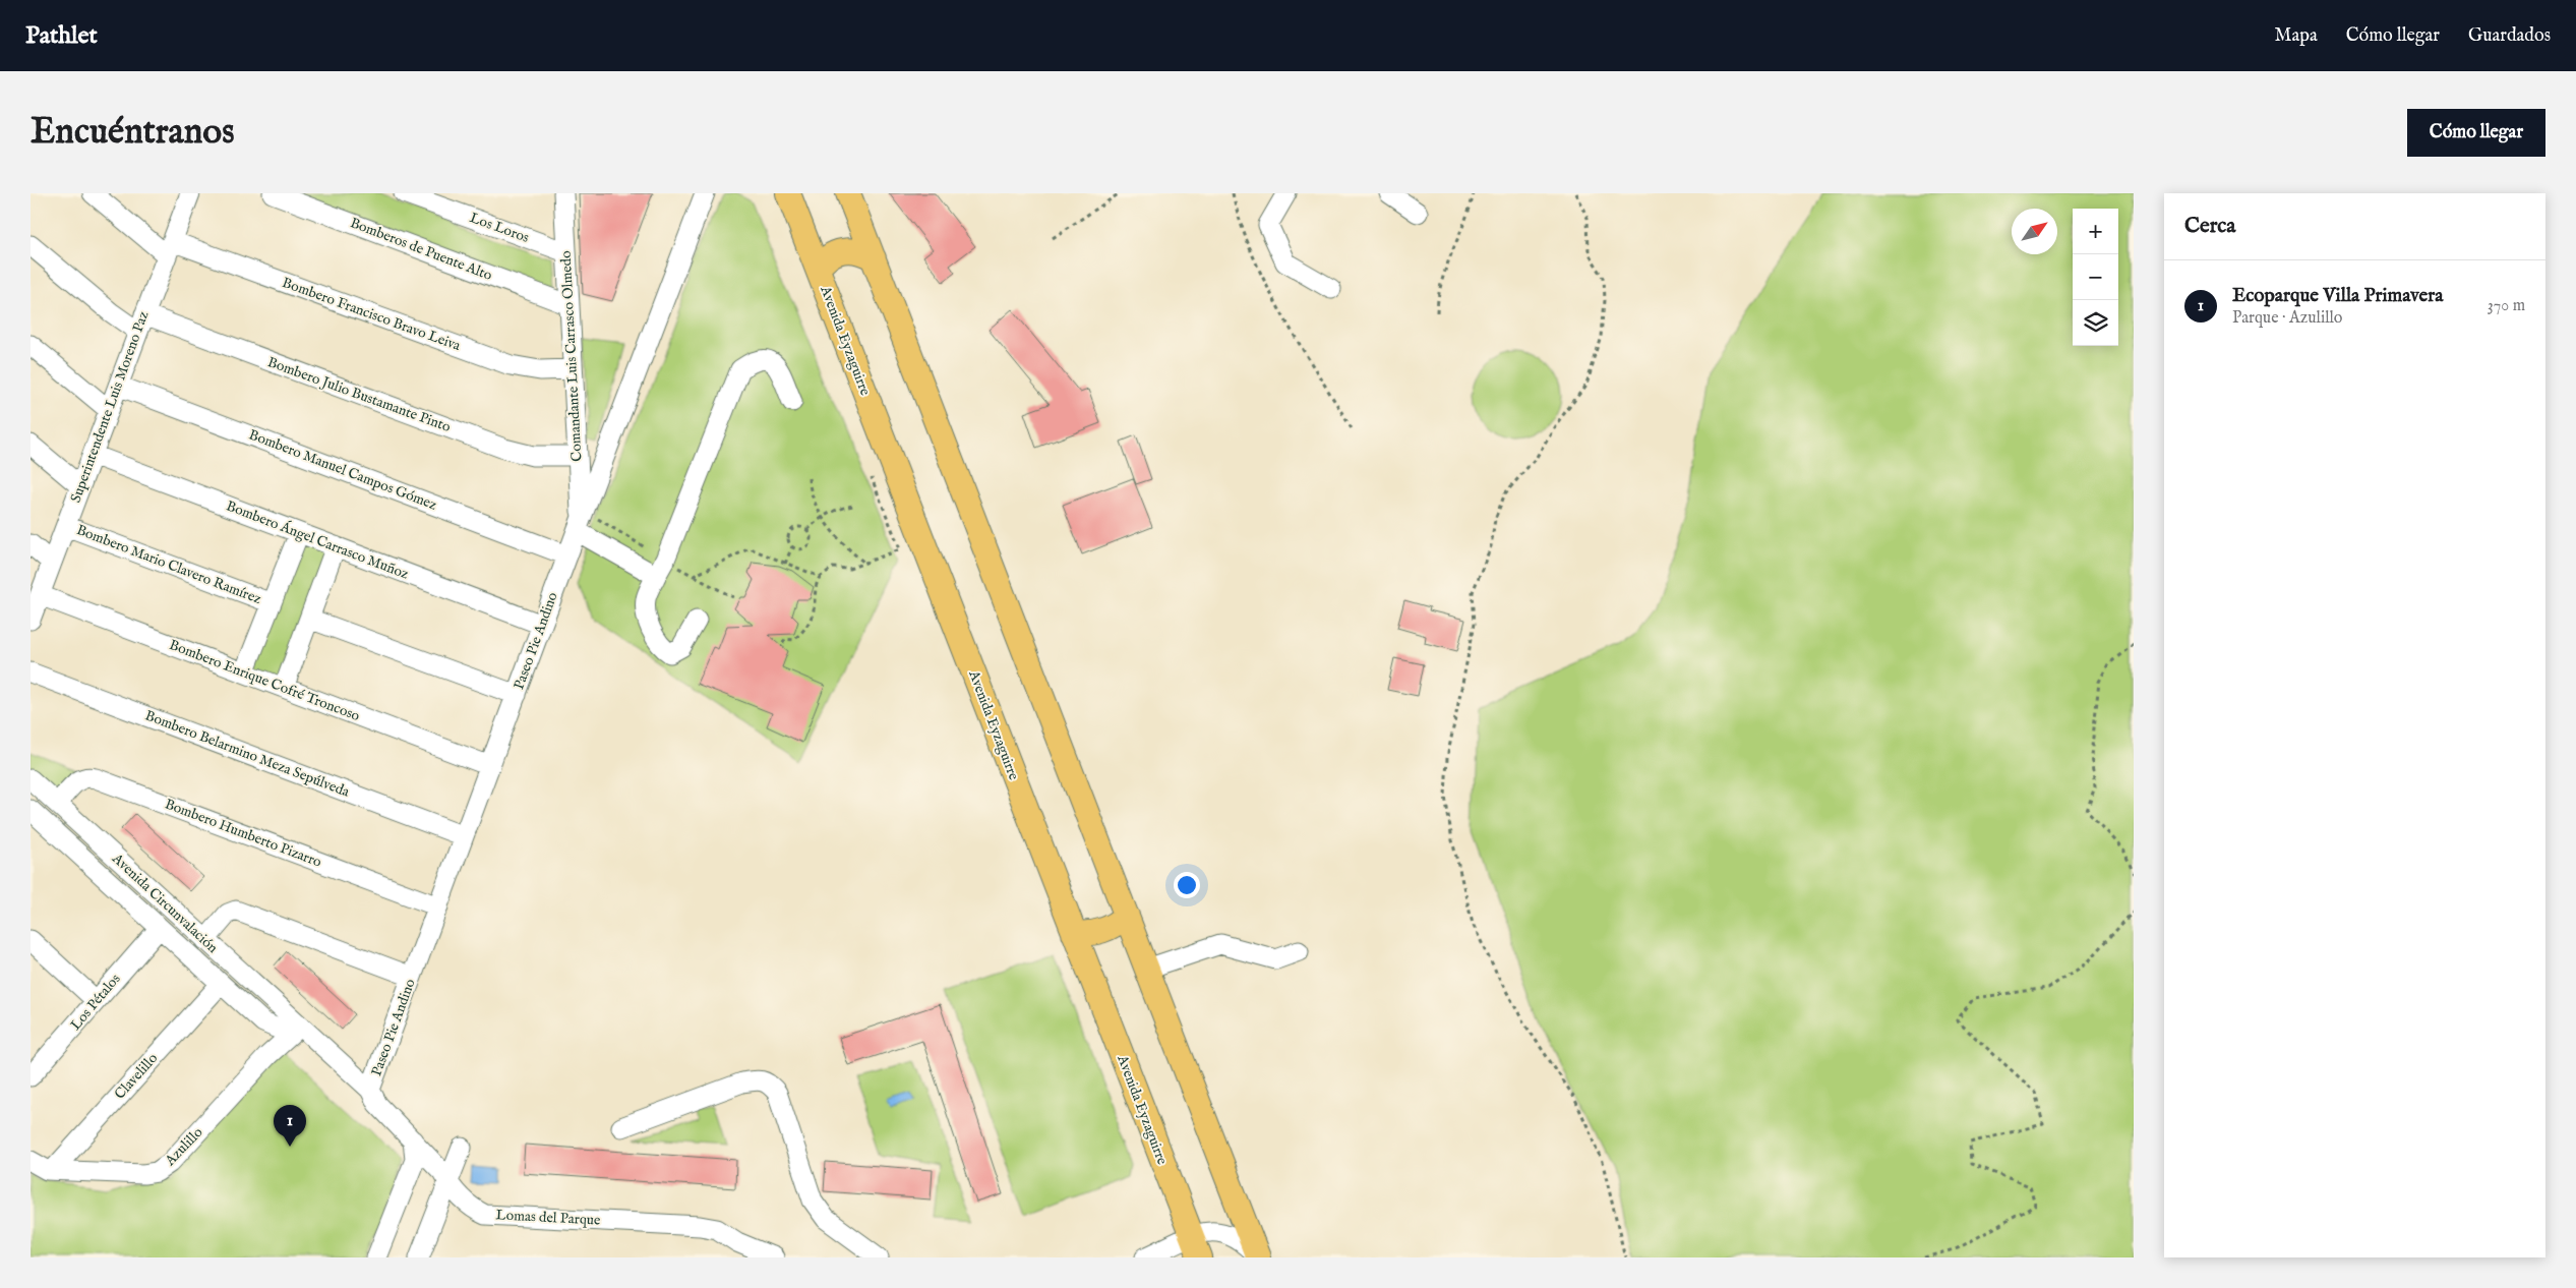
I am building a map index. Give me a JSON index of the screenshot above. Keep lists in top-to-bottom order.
{
  "streets": {
    "main road": ["Avenida Eyzaguirre"],
    "street": [
      "Los Loros",
      "Bomberos de Puente Alto",
      "Bombero Francisco Bravo Leiva",
      "Comandante Luis Carrasco Olmedo",
      "Bombero Julio Bustamante Pinto",
      "Superintendente Luis Moreno Paz",
      "Bombero Manuel Campos Gómez",
      "Bombero Ángel Carrasco Muñoz",
      "Bombero Mario Clavero Ramírez",
      "Paseo Pie Andino",
      "Bombero Enrique Cofré Troncoso",
      "Bombero Belarmino Meza Sepúlveda",
      "Bombero Humberto Pizarro",
      "Avenida Circunvalación",
      "Los Pétalos",
      "Clavelillo",
      "Azulillo",
      "Lomas del Parque"
    ]
  },
  "crossings": [
    ["Los Loros", "Comandante Luis Carrasco Olmedo"],
    ["Bomberos de Puente Alto", "Comandante Luis Carrasco Olmedo"],
    ["Bombero Francisco Bravo Leiva", "Comandante Luis Carrasco Olmedo"],
    ["Bombero Francisco Bravo Leiva", "Superintendente Luis Moreno Paz"],
    ["Comandante Luis Carrasco Olmedo", "Bombero Julio Bustamante Pinto"],
    ["Comandante Luis Carrasco Olmedo", "Paseo Pie Andino"],
    ["Bombero Julio Bustamante Pinto", "Superintendente Luis Moreno Paz"],
    ["Superintendente Luis Moreno Paz", "Bombero Manuel Campos Gómez"],
    ["Superintendente Luis Moreno Paz", "Bombero Ángel Carrasco Muñoz"],
    ["Superintendente Luis Moreno Paz", "Bombero Mario Clavero Ramírez"],
    ["Superintendente Luis Moreno Paz", "Bombero Enrique Cofré Troncoso"],
    ["Bombero Manuel Campos Gómez", "Paseo Pie Andino"],
    ["Bombero Ángel Carrasco Muñoz", "Paseo Pie Andino"],
    ["Paseo Pie Andino", "Bombero Enrique Cofré Troncoso"],
    ["Paseo Pie Andino", "Bombero Belarmino Meza Sepúlveda"],
    ["Paseo Pie Andino", "Bombero Humberto Pizarro"],
    ["Paseo Pie Andino", "Avenida Circunvalación"],
    ["Paseo Pie Andino", "Lomas del Parque"],
    ["Bombero Humberto Pizarro", "Avenida Circunvalación"],
    ["Avenida Circunvalación", "Los Pétalos"],
    ["Avenida Circunvalación", "Clavelillo"],
    ["Avenida Circunvalación", "Azulillo"],
    ["Avenida Circunvalación", "Lomas del Parque"],
    ["Clavelillo", "Azulillo"]
  ],
  "north": "top right",
  "page": {
    "header": "Pathlet",
    "nav": ["Mapa", "Cómo llegar", "Guardados"],
    "buttons": "Cómo llegar",
    "title": "Encuéntranos",
    "heading": "Cerca",
    "map_buttons": ["+", "−"],
    "list": [
      {
        "mark": "1",
        "name": "Ecoparque Villa Primavera",
        "note": "Parque · Azulillo",
        "value": "370 m"
      }
    ],
    "pins": "1"
  }
}
